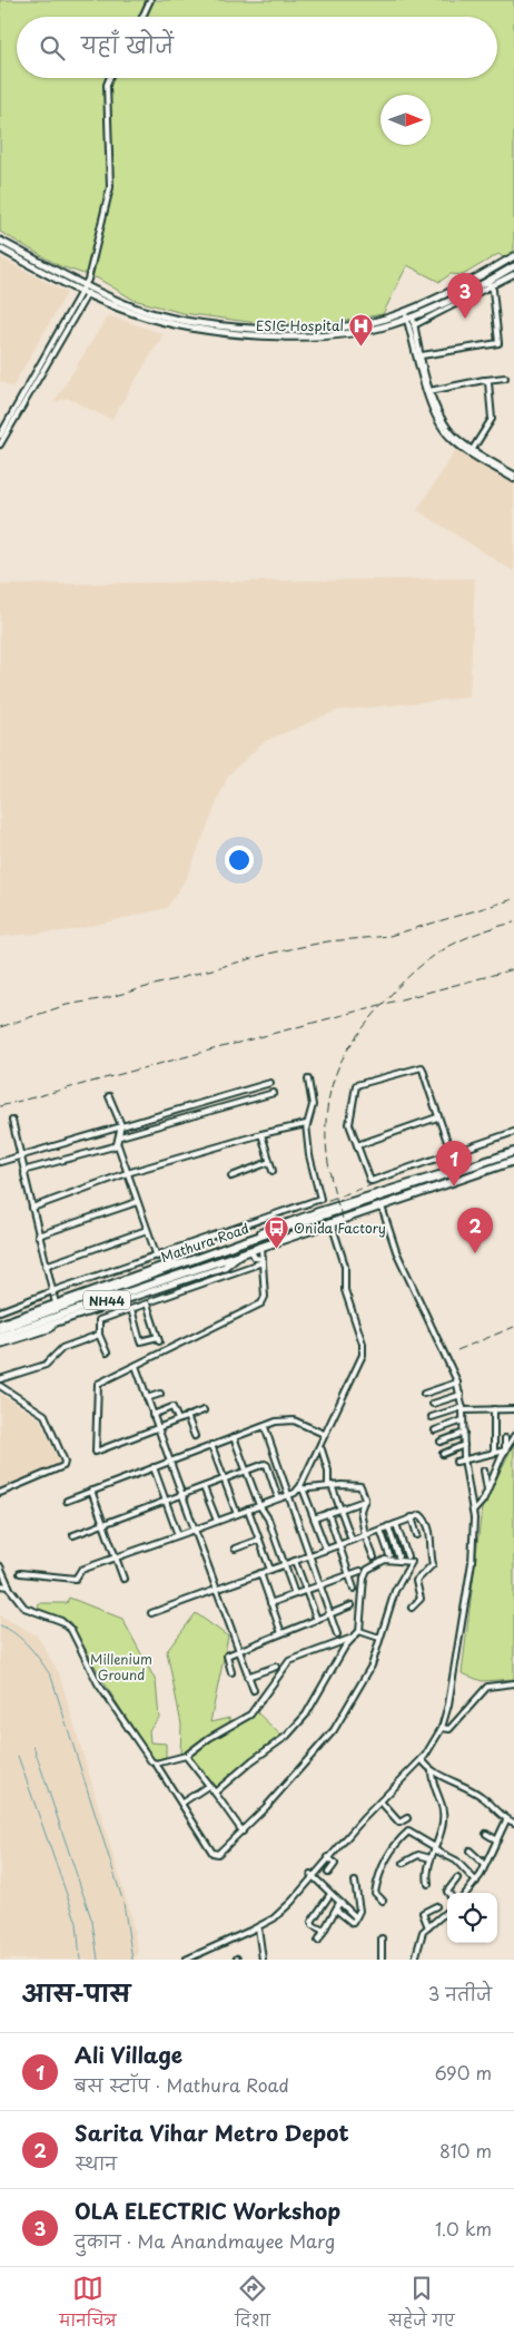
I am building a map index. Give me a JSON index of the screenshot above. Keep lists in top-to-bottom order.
{
  "streets": {
    "highway": ["Mathura Road", "NH44"]
  },
  "parks": ["Millenium Ground"],
  "places": {
    "hospital": ["ESIC Hospital"],
    "bus stop": ["Onida Factory"]
  },
  "north": "right",
  "page": {
    "search": "यहाँ खोजें",
    "pins": ["3", "1", "2"],
    "heading": ["आस-पास", "3 नतीजे"],
    "list": [
      {
        "mark": "1",
        "name": "Ali Village",
        "note": "बस स्टॉप · Mathura Road",
        "value": "690 m"
      },
      {
        "mark": "2",
        "name": "Sarita Vihar Metro Depot",
        "note": "स्थान",
        "value": "810 m"
      },
      {
        "mark": "3",
        "name": "OLA ELECTRIC Workshop",
        "note": "दुकान · Ma Anandmayee Marg",
        "value": "1.0 km"
      }
    ],
    "nav": ["मानचित्र", "दिशा", "सहेजे गए"]
  }
}
